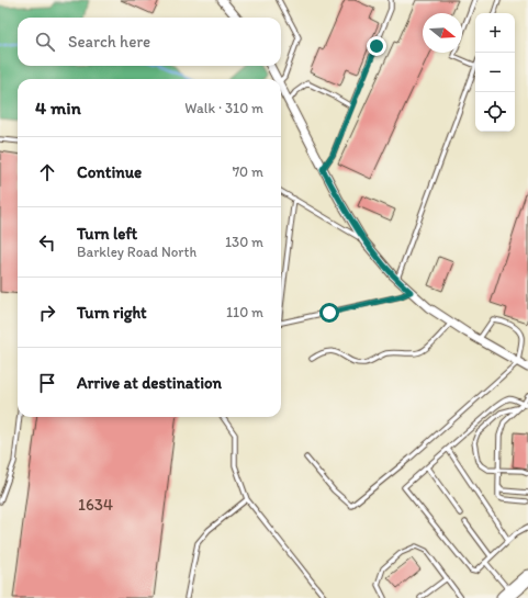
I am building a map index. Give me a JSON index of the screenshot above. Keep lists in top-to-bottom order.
{
  "house_numbers": ["1634"],
  "north": "right",
  "page": {
    "map_buttons": ["+", "−"],
    "search": "Search here",
    "heading": ["4 min", "Walk · 310 m"],
    "list": [
      ["Continue", "70 m"],
      ["Turn left", "Barkley Road North", "130 m"],
      ["Turn right", "110 m"],
      "Arrive at destination"
    ]
  }
}
